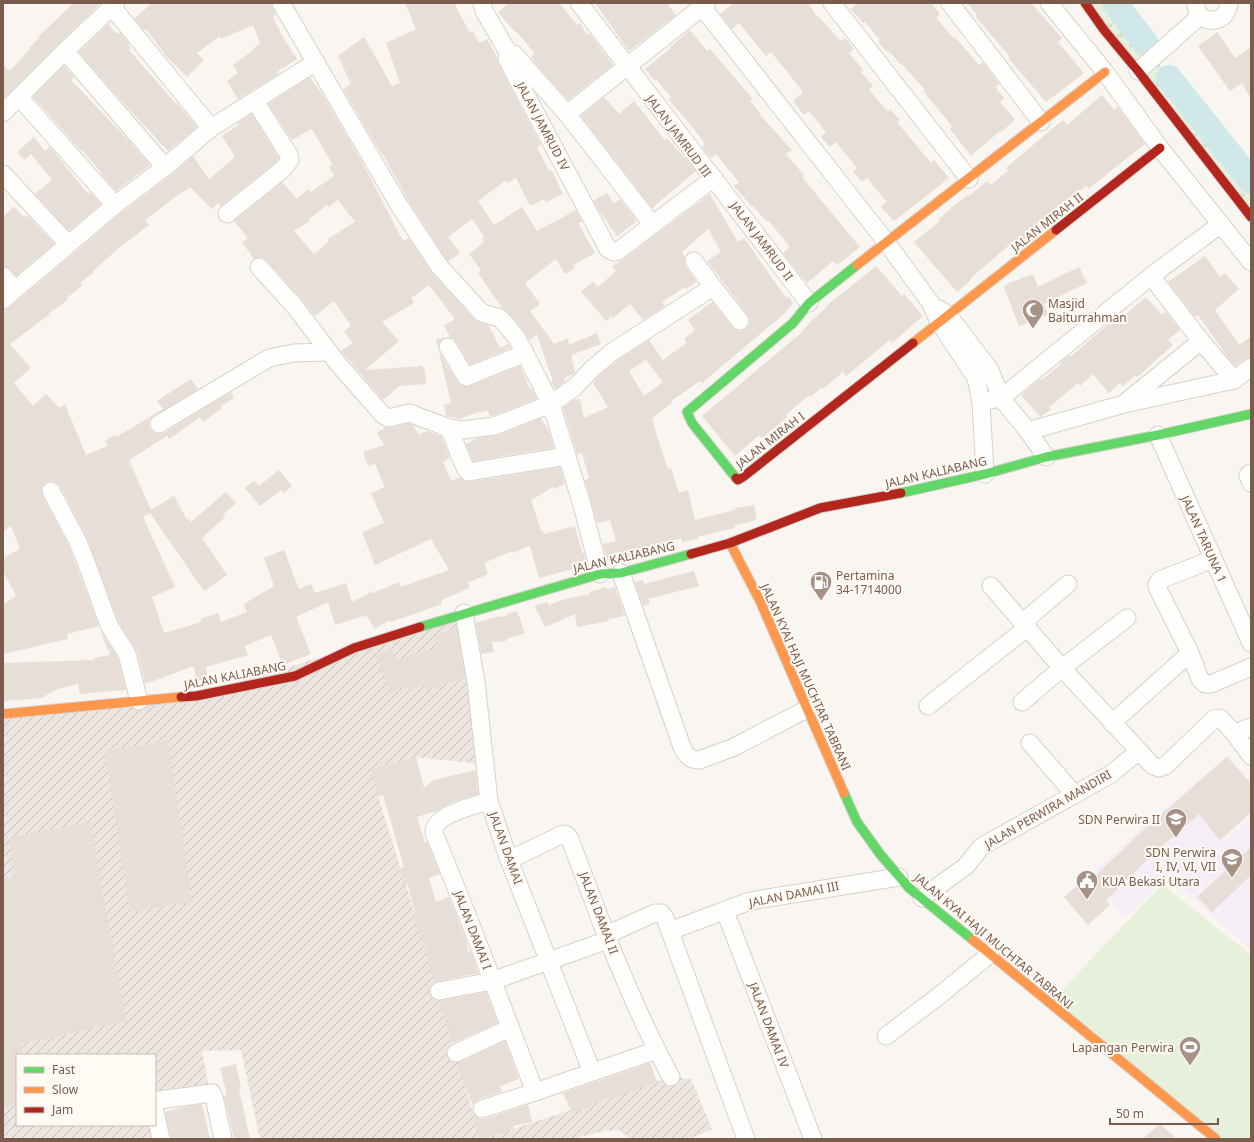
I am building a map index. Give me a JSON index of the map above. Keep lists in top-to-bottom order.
{
  "streets": {
    "street": [
      "JALAN JAMRUD IV",
      "JALAN JAMRUD III",
      "JALAN MIRAH II",
      "JALAN JAMRUD II",
      "JALAN MIRAH I",
      "JALAN KALIABANG",
      "JALAN TARUNA 1",
      "JALAN KYAI HAJI MUCHTAR TABRANI",
      "JALAN PERWIRA MANDIRI",
      "JALAN DAMAI",
      "JALAN DAMAI III",
      "JALAN DAMAI II",
      "JALAN DAMAI I",
      "JALAN DAMAI IV"
    ]
  },
  "crossings": [
    ["JALAN JAMRUD IV", "JALAN JAMRUD III"],
    ["JALAN JAMRUD III", "JALAN JAMRUD II"],
    ["JALAN MIRAH II", "JALAN MIRAH I"],
    ["JALAN JAMRUD II", "JALAN MIRAH I"],
    ["JALAN KALIABANG", "JALAN TARUNA 1"],
    ["JALAN KALIABANG", "JALAN KYAI HAJI MUCHTAR TABRANI"],
    ["JALAN KALIABANG", "JALAN DAMAI"],
    ["JALAN KYAI HAJI MUCHTAR TABRANI", "JALAN PERWIRA MANDIRI"],
    ["JALAN KYAI HAJI MUCHTAR TABRANI", "JALAN DAMAI III"],
    ["JALAN DAMAI", "JALAN DAMAI II"],
    ["JALAN DAMAI", "JALAN DAMAI I"],
    ["JALAN DAMAI III", "JALAN DAMAI IV"]
  ],
  "places": {
    "mosque": ["Masjid Baiturrahman"],
    "fuel station": ["Pertamina 34-1714000"],
    "school or university": ["SDN Perwira II", "SDN Perwira I, IV, VI, VII"],
    "public building": ["KUA Bekasi Utara"],
    "sports": ["Lapangan Perwira"]
  },
  "legend": ["Fast", "Slow", "Jam"],
  "scale_bar": "50 m"
}
